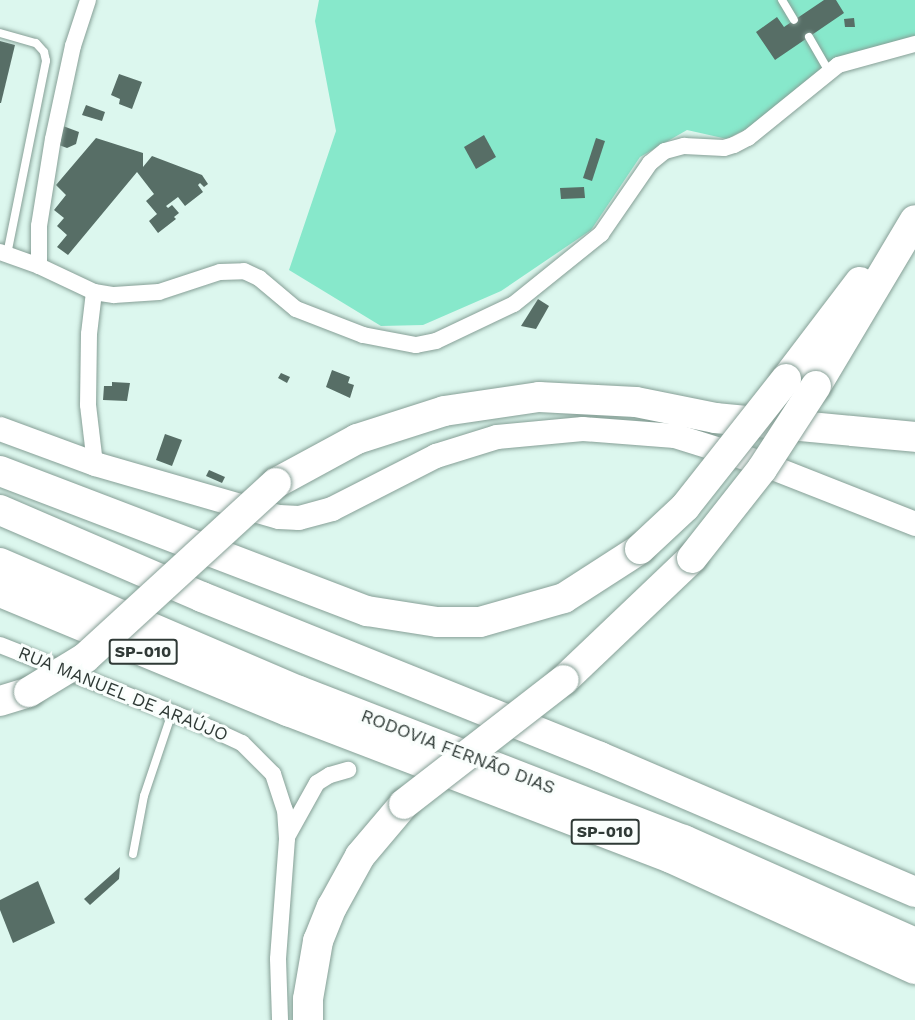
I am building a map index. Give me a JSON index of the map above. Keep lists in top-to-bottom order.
{
  "streets": {
    "highway": ["SP-010", "RODOVIA FERNÃO DIAS"],
    "street": ["RUA MANUEL DE ARAÚJO"]
  }
}
